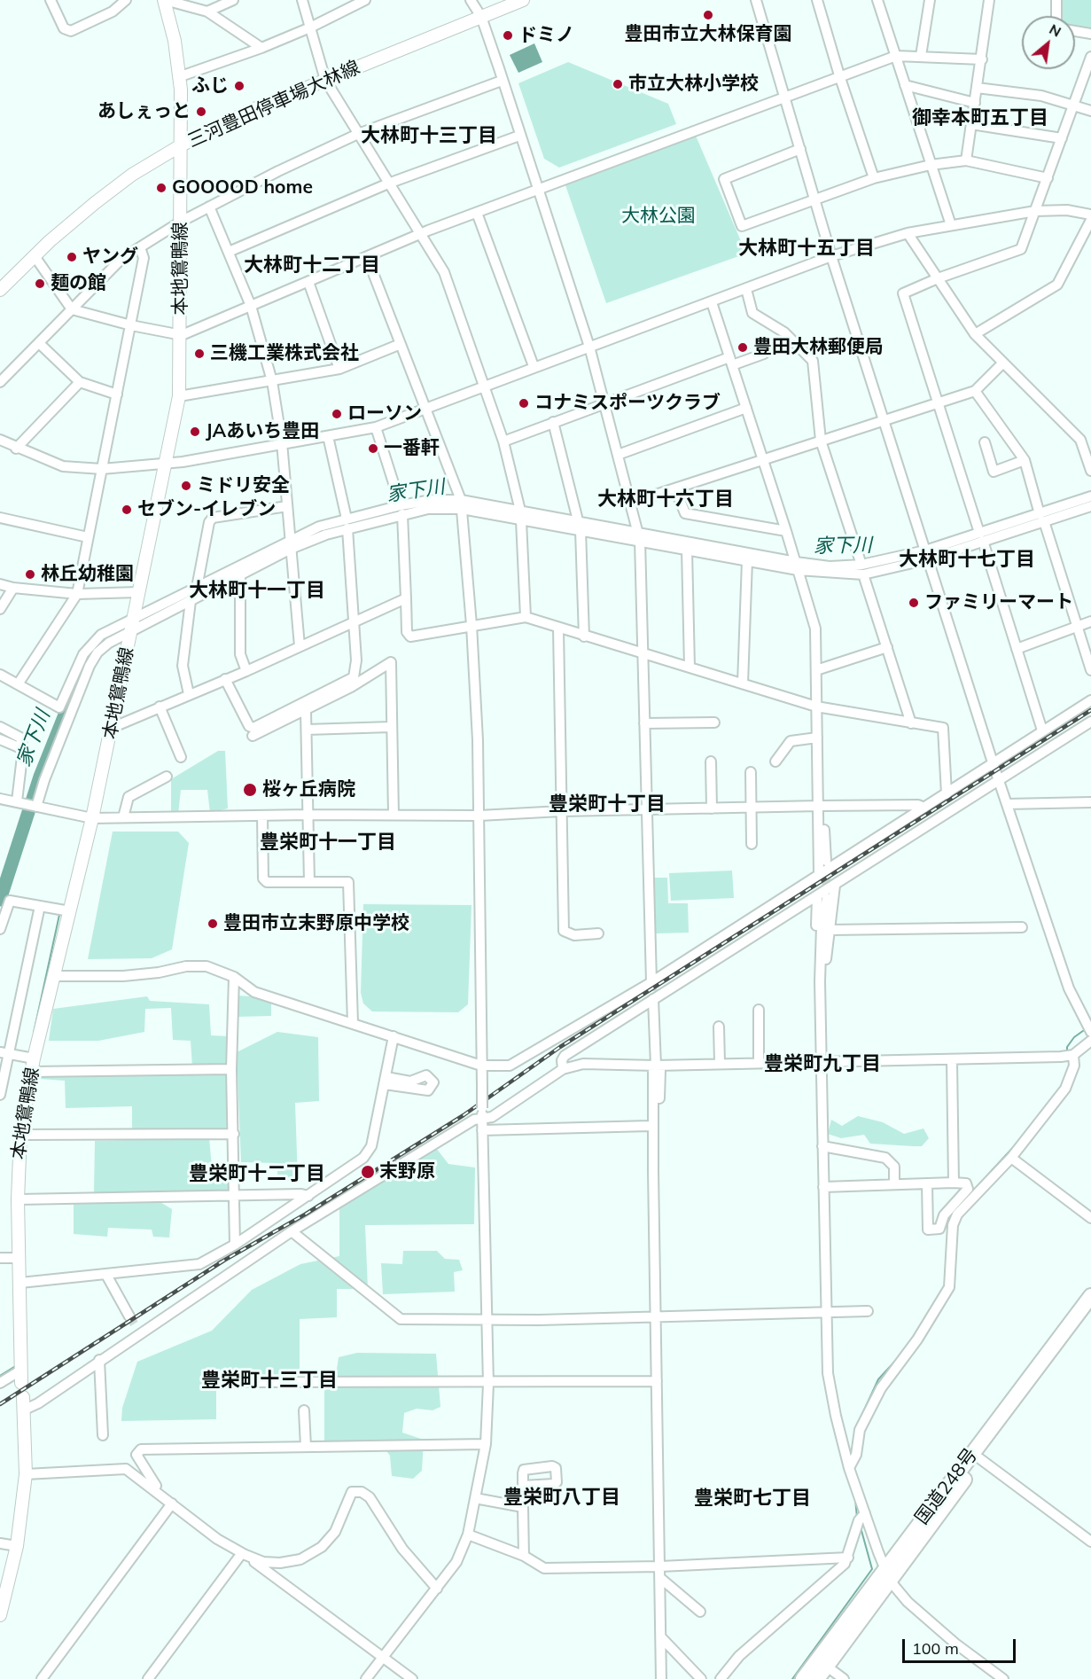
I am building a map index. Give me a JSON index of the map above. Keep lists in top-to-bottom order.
{
  "streets": {
    "highway": ["国道248号"],
    "main road": ["三河豊田停車場大林線", "本地鴛鴨線"]
  },
  "crossings": [
    ["三河豊田停車場大林線", "本地鴛鴨線"]
  ],
  "districts": [
    "御幸本町五丁目",
    "大林町十三丁目",
    "大林町十五丁目",
    "大林町十二丁目",
    "大林町十六丁目",
    "大林町十七丁目",
    "大林町十一丁目",
    "豊栄町十丁目",
    "豊栄町十一丁目",
    "豊栄町九丁目",
    "豊栄町十二丁目",
    "豊栄町十三丁目",
    "豊栄町八丁目",
    "豊栄町七丁目"
  ],
  "water": ["家下川"],
  "parks": ["大林公園"],
  "places": [
    "豊田市立大林保育園",
    "ドミノ",
    "市立大林小学校",
    "ふじ",
    "あしぇっと",
    "GOOOOD home",
    "ヤング",
    "麺の館",
    "豊田大林郵便局",
    "三機工業株式会社",
    "コナミスポーツクラブ",
    "ローソン",
    "JAあいち豊田",
    "一番軒",
    "ミドリ安全",
    "セブン-イレブン",
    "林丘幼稚園",
    "ファミリーマート",
    "桜ヶ丘病院",
    "豊田市立末野原中学校",
    "末野原"
  ],
  "scale_bar": "100 m",
  "north": "top right"
}
